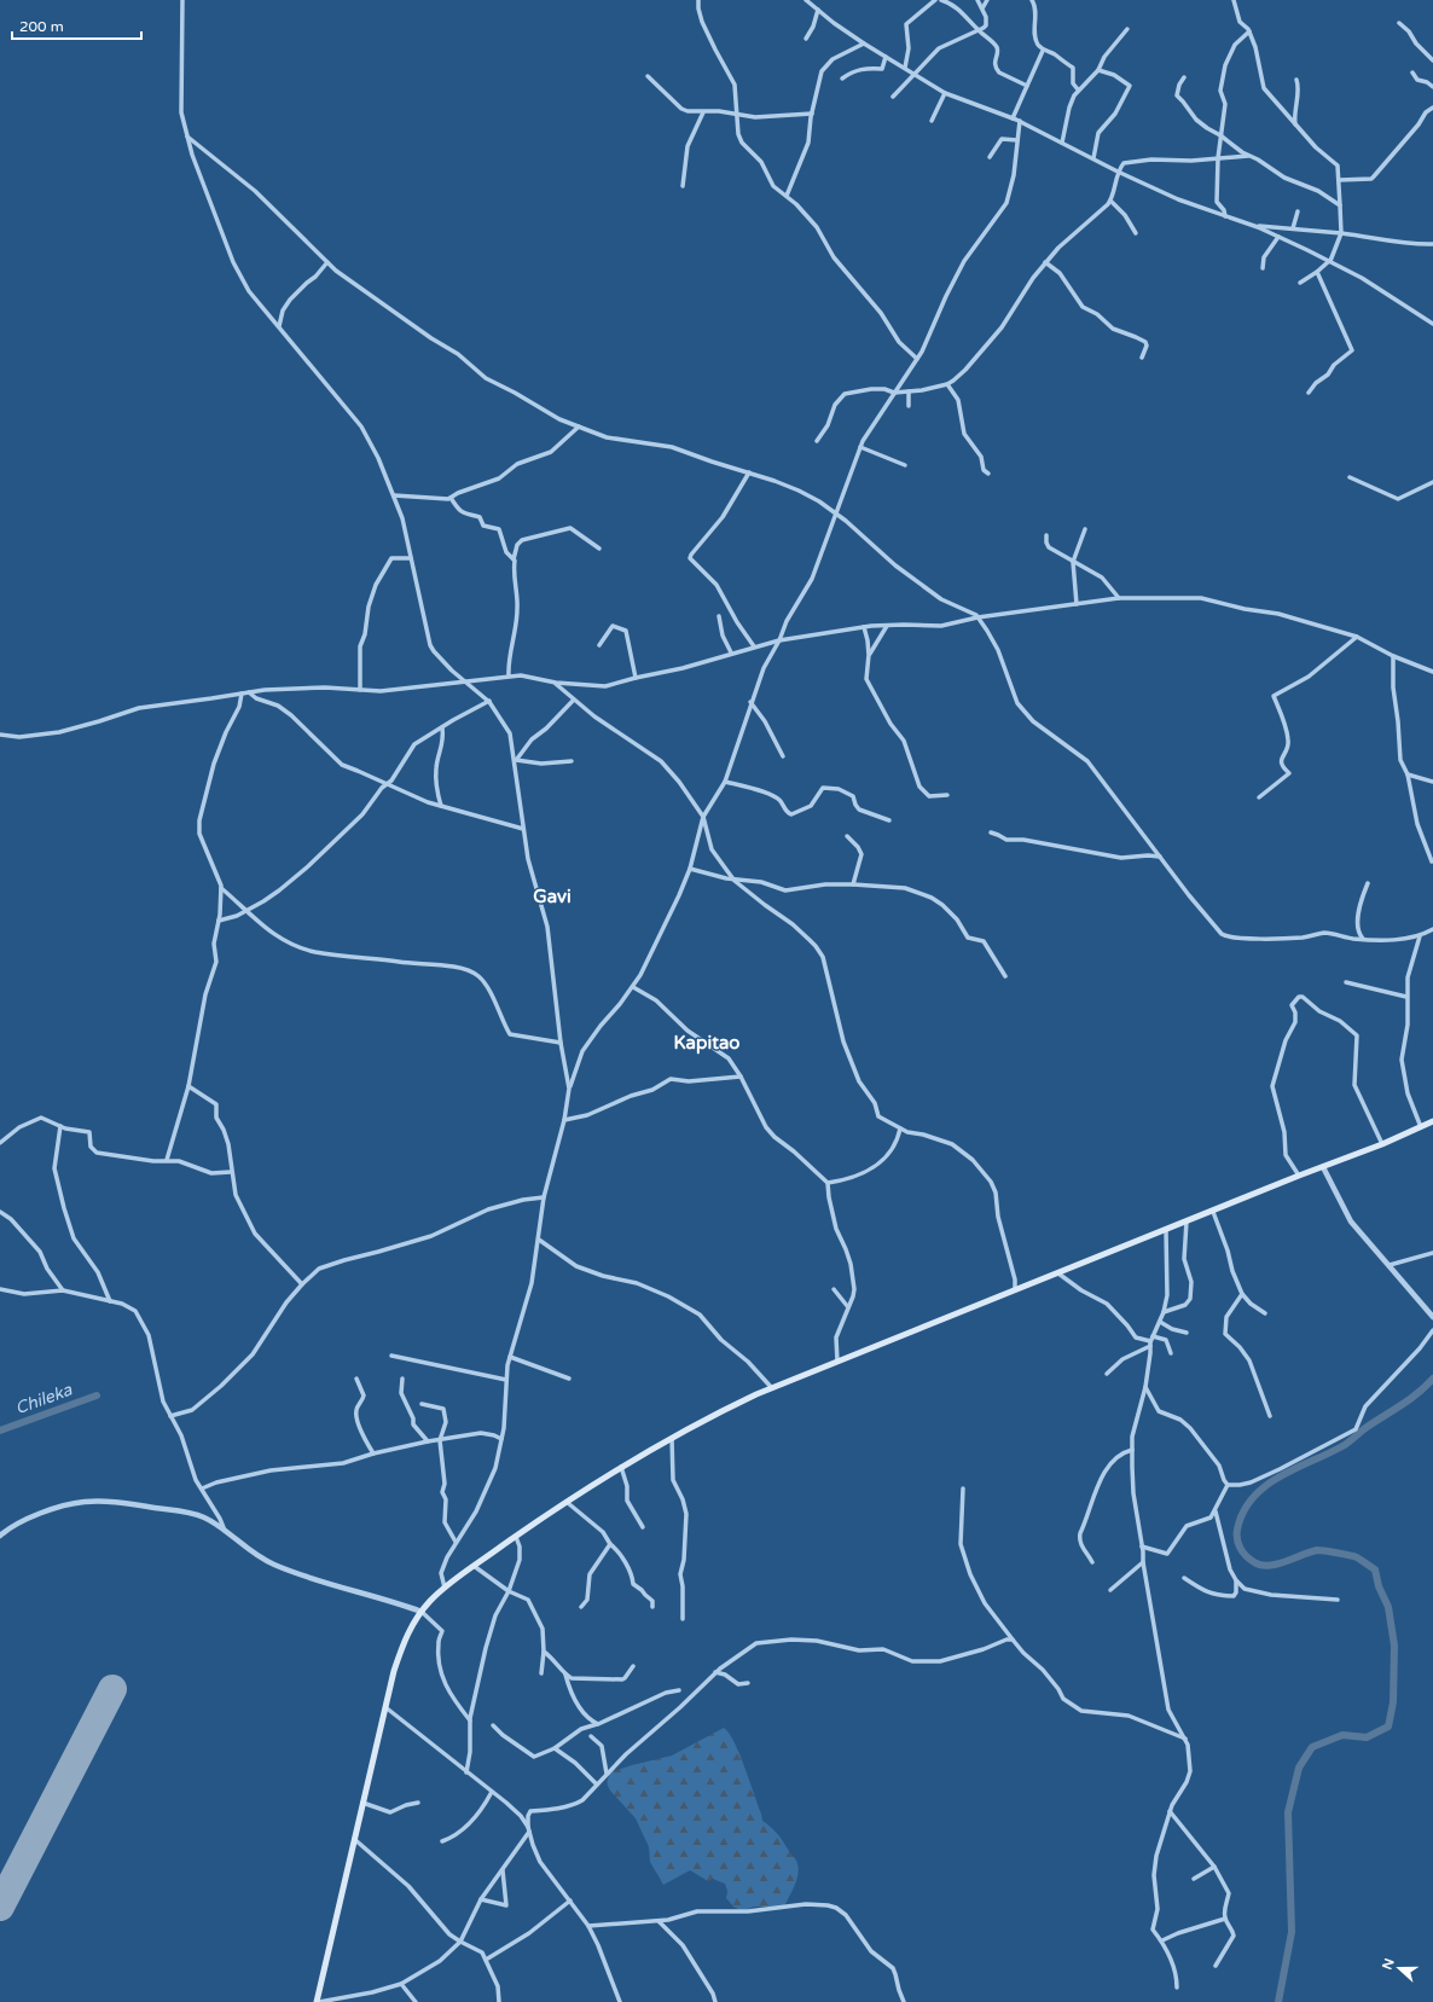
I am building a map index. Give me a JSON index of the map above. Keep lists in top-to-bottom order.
{
  "districts": ["Gavi", "Kapitao"],
  "water": ["Chileka"],
  "scale_bar": "200 m",
  "north": "left"
}
